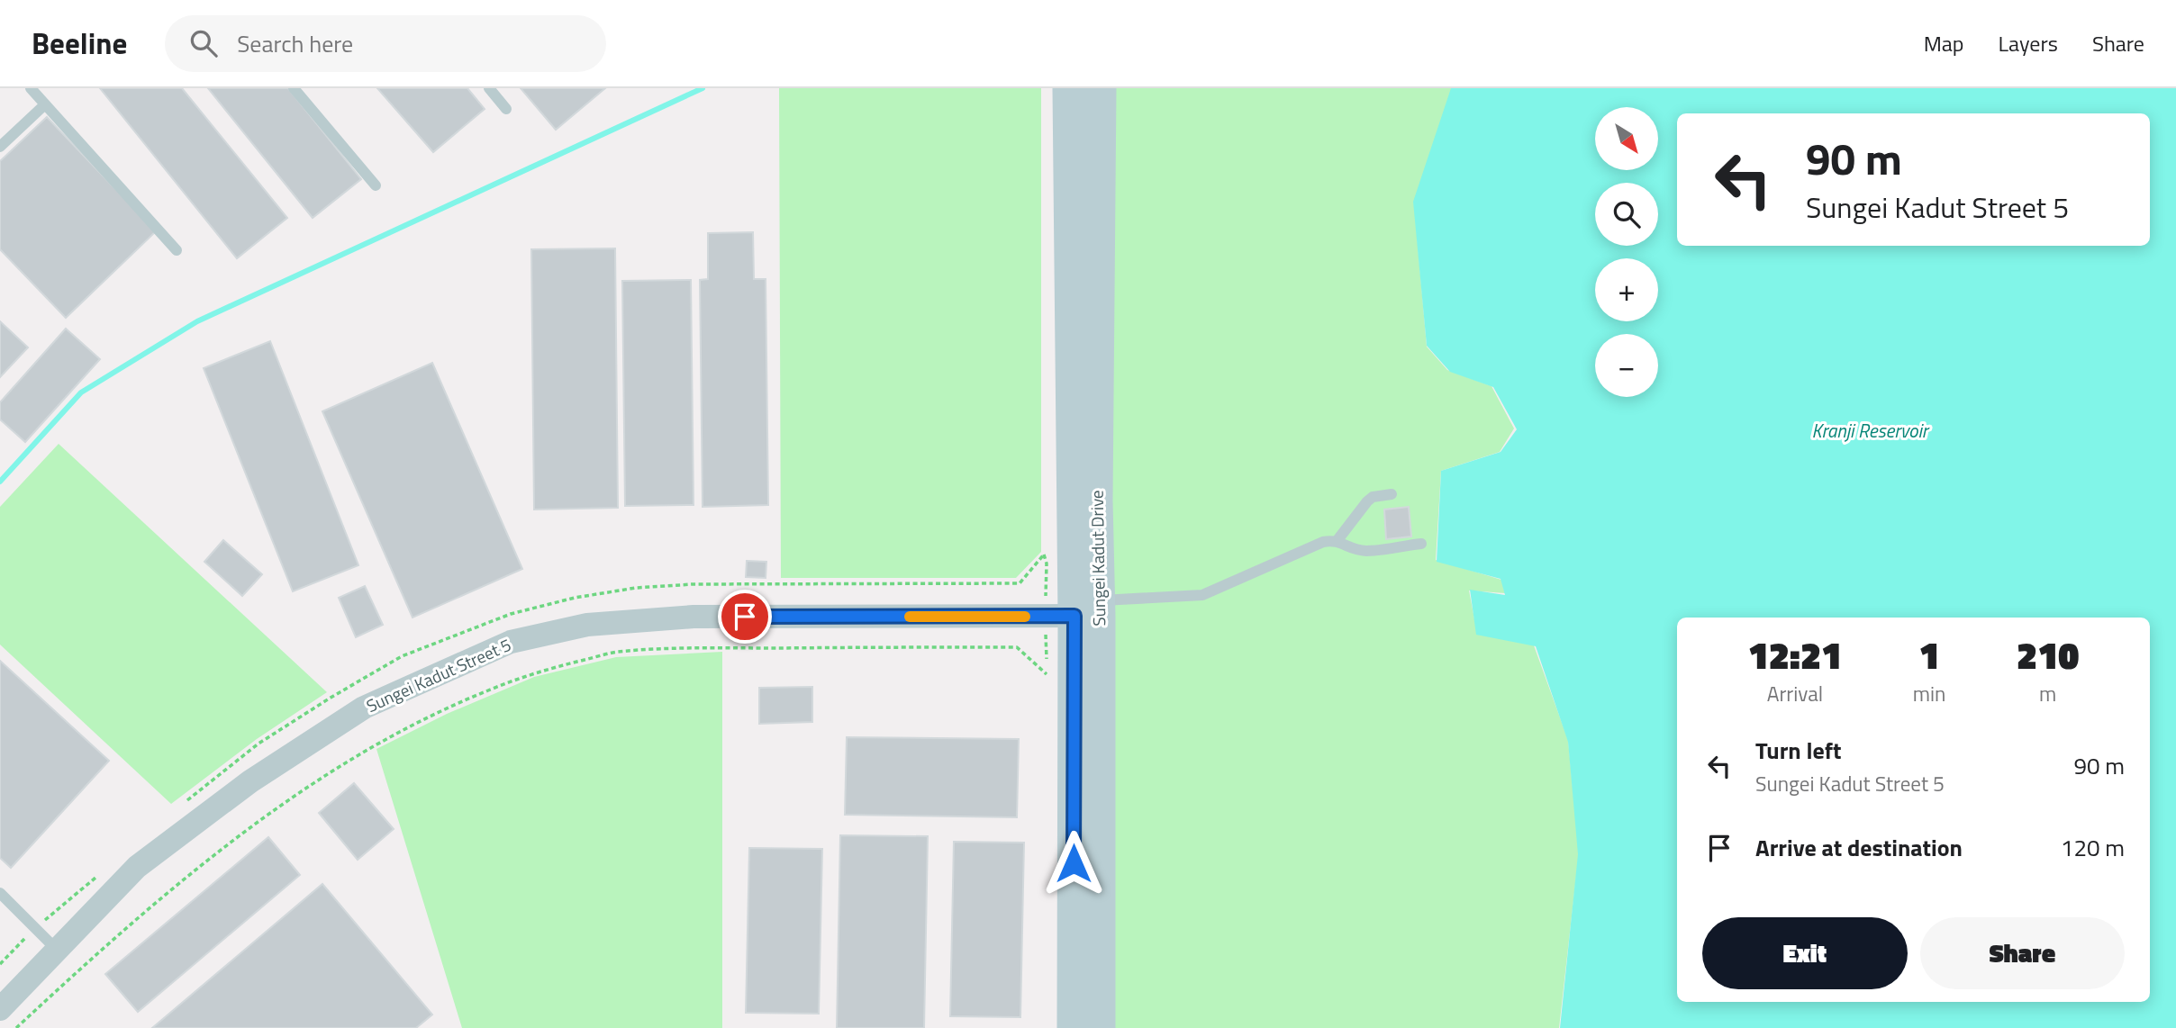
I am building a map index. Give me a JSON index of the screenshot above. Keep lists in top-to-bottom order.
{
  "streets": {
    "main road": ["Sungei Kadut Drive"],
    "street": ["Sungei Kadut Street 5"]
  },
  "crossings": [
    ["Sungei Kadut Drive", "Sungei Kadut Street 5"]
  ],
  "water": ["Kranji Reservoir"],
  "north": "bottom right",
  "page": {
    "header": "Beeline",
    "search": "Search here",
    "nav": ["Map", "Layers", "Share"],
    "map_buttons": ["+", "−"],
    "turn": ["90 m", "Sungei Kadut Street 5"],
    "eta": [
      "12:21",
      "Arrival",
      "1",
      "min",
      "210",
      "m"
    ],
    "list": [
      {
        "name": "Turn left",
        "note": "Sungei Kadut Street 5",
        "value": "90 m"
      },
      {
        "name": "Arrive at destination",
        "value": "120 m"
      }
    ],
    "buttons": ["Exit", "Share"]
  }
}
